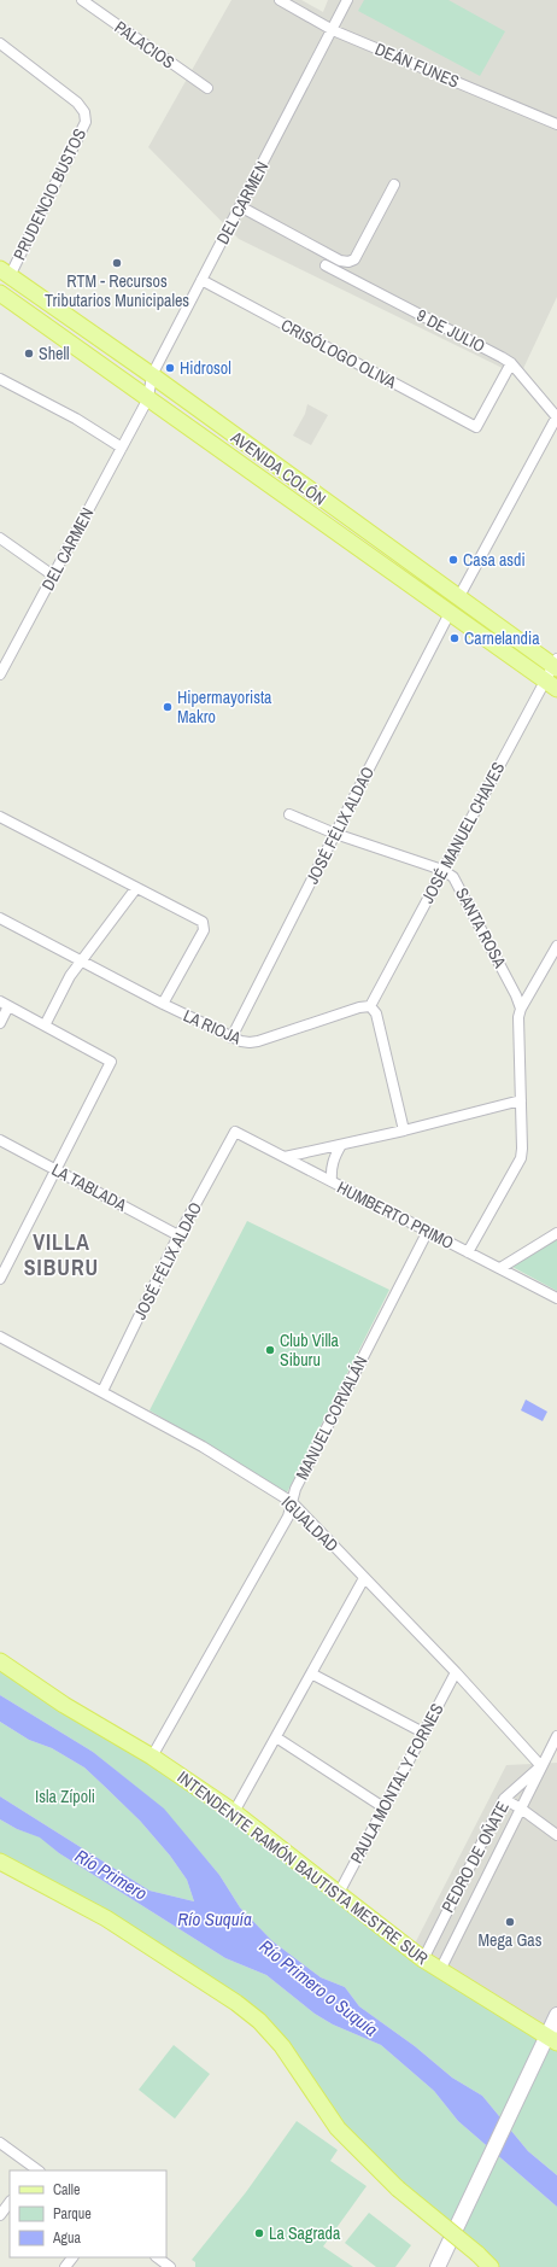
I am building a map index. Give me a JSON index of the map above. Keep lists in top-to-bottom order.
{
  "streets": {
    "main road": ["AVENIDA COLÓN", "INTENDENTE RAMÓN BAUTISTA MESTRE SUR"],
    "street": [
      "PALACIOS",
      "DEÁN FUNES",
      "PRUDENCIO BUSTOS",
      "DEL CARMEN",
      "9 DE JULIO",
      "CRISÓLOGO OLIVA",
      "JOSÉ FÉLIX ALDAO",
      "JOSÉ MANUEL CHAVES",
      "SANTA ROSA",
      "LA RIOJA",
      "LA TABLADA",
      "HUMBERTO PRIMO",
      "MANUEL CORVALÁN",
      "IGUALDAD",
      "PAULA MONTAL Y FORNES",
      "PEDRO DE OÑATE"
    ]
  },
  "crossings": [
    ["DEÁN FUNES", "DEL CARMEN"],
    ["PRUDENCIO BUSTOS", "AVENIDA COLÓN"],
    ["DEL CARMEN", "CRISÓLOGO OLIVA"],
    ["DEL CARMEN", "AVENIDA COLÓN"],
    ["9 DE JULIO", "CRISÓLOGO OLIVA"],
    ["AVENIDA COLÓN", "JOSÉ FÉLIX ALDAO"],
    ["AVENIDA COLÓN", "JOSÉ MANUEL CHAVES"],
    ["JOSÉ FÉLIX ALDAO", "SANTA ROSA"],
    ["JOSÉ FÉLIX ALDAO", "LA RIOJA"],
    ["JOSÉ FÉLIX ALDAO", "LA TABLADA"],
    ["JOSÉ FÉLIX ALDAO", "HUMBERTO PRIMO"],
    ["JOSÉ FÉLIX ALDAO", "IGUALDAD"],
    ["JOSÉ MANUEL CHAVES", "SANTA ROSA"],
    ["JOSÉ MANUEL CHAVES", "LA RIOJA"],
    ["HUMBERTO PRIMO", "MANUEL CORVALÁN"],
    ["MANUEL CORVALÁN", "IGUALDAD"],
    ["MANUEL CORVALÁN", "INTENDENTE RAMÓN BAUTISTA MESTRE SUR"],
    ["IGUALDAD", "PAULA MONTAL Y FORNES"],
    ["IGUALDAD", "PEDRO DE OÑATE"],
    ["PAULA MONTAL Y FORNES", "INTENDENTE RAMÓN BAUTISTA MESTRE SUR"],
    ["PEDRO DE OÑATE", "INTENDENTE RAMÓN BAUTISTA MESTRE SUR"]
  ],
  "districts": ["VILLA SIBURU"],
  "water": ["Río Primero", "Río Suquía", "Río Primero o Suquía"],
  "parks": ["Isla Zípoli"],
  "places": [
    "RTM - Recursos Tributarios Municipales",
    "Shell",
    "Hidrosol",
    "Casa asdi",
    "Carnelandia",
    "Hipermayorista Makro",
    "Club Villa Siburu",
    "Mega Gas",
    "La Sagrada"
  ],
  "legend": ["Calle", "Parque", "Agua"]
}
